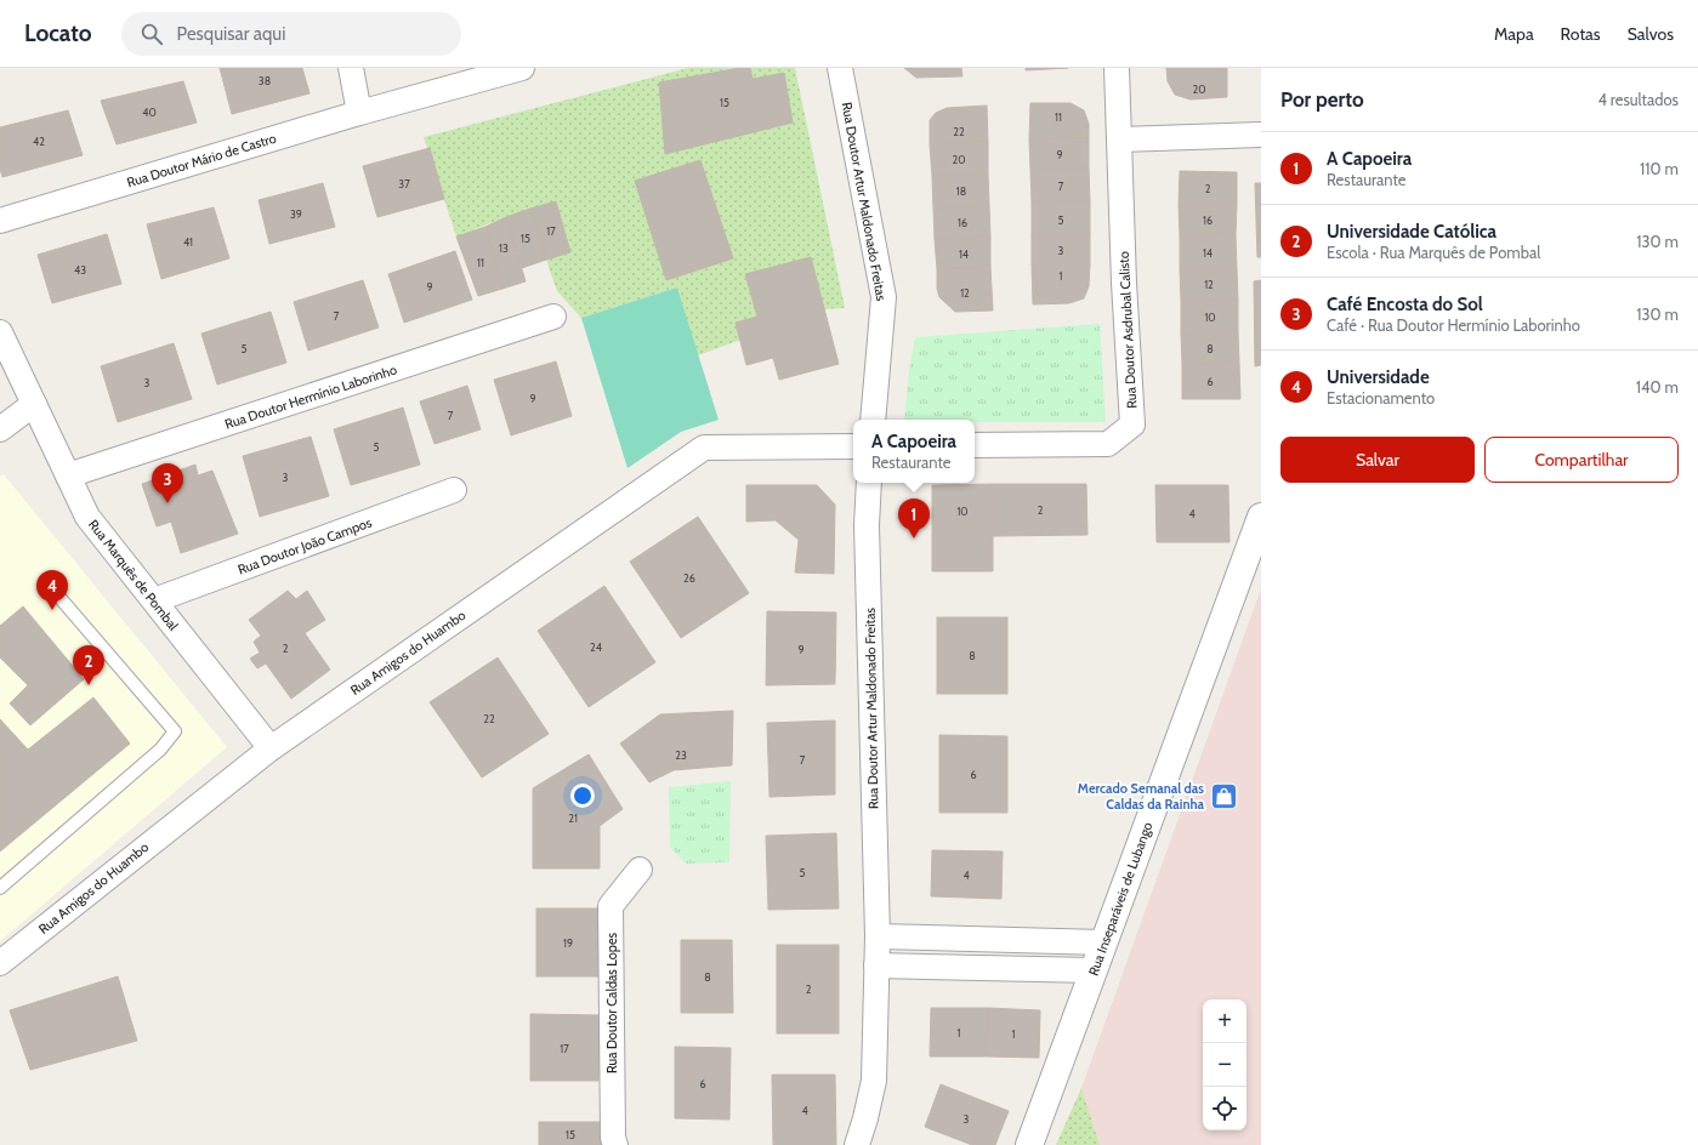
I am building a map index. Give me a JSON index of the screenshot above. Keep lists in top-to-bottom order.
{
  "streets": {
    "street": [
      "Rua Doutor Mário de Castro",
      "Rua Doutor Artur Maldonado Freitas",
      "Rua Doutor Asdrubal Calisto",
      "Rua Doutor Hermínio Laborinho",
      "Rua Doutor João Campos",
      "Rua Marquês de Pombal",
      "Rua Amigos do Huambo",
      "Rua Inseparáveis de Lubango",
      "Rua Doutor Caldas Lopes"
    ]
  },
  "crossings": [
    ["Rua Doutor Hermínio Laborinho", "Rua Marquês de Pombal"],
    ["Rua Doutor João Campos", "Rua Marquês de Pombal"],
    ["Rua Marquês de Pombal", "Rua Amigos do Huambo"]
  ],
  "places": {
    "shop": ["Mercado Semanal das Caldas da Rainha"]
  },
  "house_numbers": [
    "38",
    "20",
    "15",
    "40",
    "11",
    "22",
    "42",
    "9",
    "20",
    "37",
    "7",
    "2",
    "18",
    "39",
    "5",
    "16",
    "16",
    "17",
    "15",
    "41",
    "13",
    "3",
    "14",
    "14",
    "11",
    "43",
    "1",
    "12",
    "9",
    "12",
    "7",
    "10",
    "5",
    "8",
    "6",
    "3",
    "9",
    "7",
    "5",
    "3",
    "2",
    "10",
    "4",
    "26",
    "24",
    "2",
    "9",
    "8",
    "22",
    "23",
    "7",
    "6",
    "21",
    "5",
    "4",
    "19",
    "8",
    "2",
    "1",
    "1",
    "17",
    "6",
    "4",
    "3",
    "15"
  ],
  "page": {
    "header": "Locato",
    "search": "Pesquisar aqui",
    "nav": ["Mapa", "Rotas", "Salvos"],
    "heading": ["Por perto", "4 resultados"],
    "list": [
      {
        "mark": "1",
        "name": "A Capoeira",
        "note": "Restaurante",
        "value": "110 m"
      },
      {
        "mark": "2",
        "name": "Universidade Católica",
        "note": "Escola · Rua Marquês de Pombal",
        "value": "130 m"
      },
      {
        "mark": "3",
        "name": "Café Encosta do Sol",
        "note": "Café · Rua Doutor Hermínio Laborinho",
        "value": "130 m"
      },
      {
        "mark": "4",
        "name": "Universidade",
        "note": "Estacionamento",
        "value": "140 m"
      }
    ],
    "popup": ["A Capoeira", "Restaurante"],
    "buttons": ["Salvar", "Compartilhar"],
    "pins": [
      "3",
      "1",
      "4",
      "2"
    ],
    "map_buttons": ["+", "−"]
  }
}
